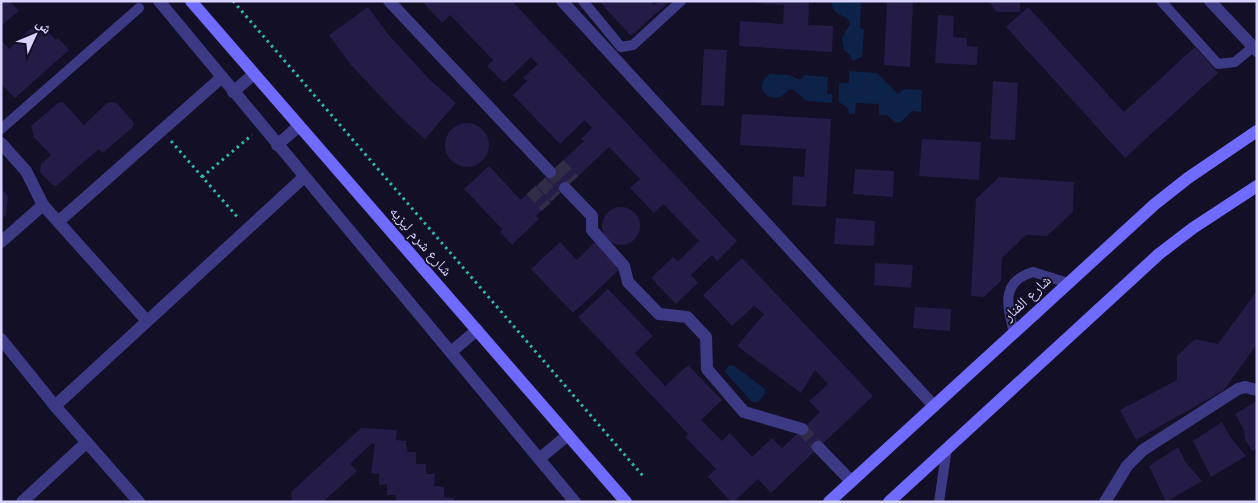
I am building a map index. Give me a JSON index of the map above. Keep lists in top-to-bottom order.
{
  "streets": {
    "main road": ["شارع شرم ليزيه", "شارع الفنار"]
  },
  "north": "top right"
}
